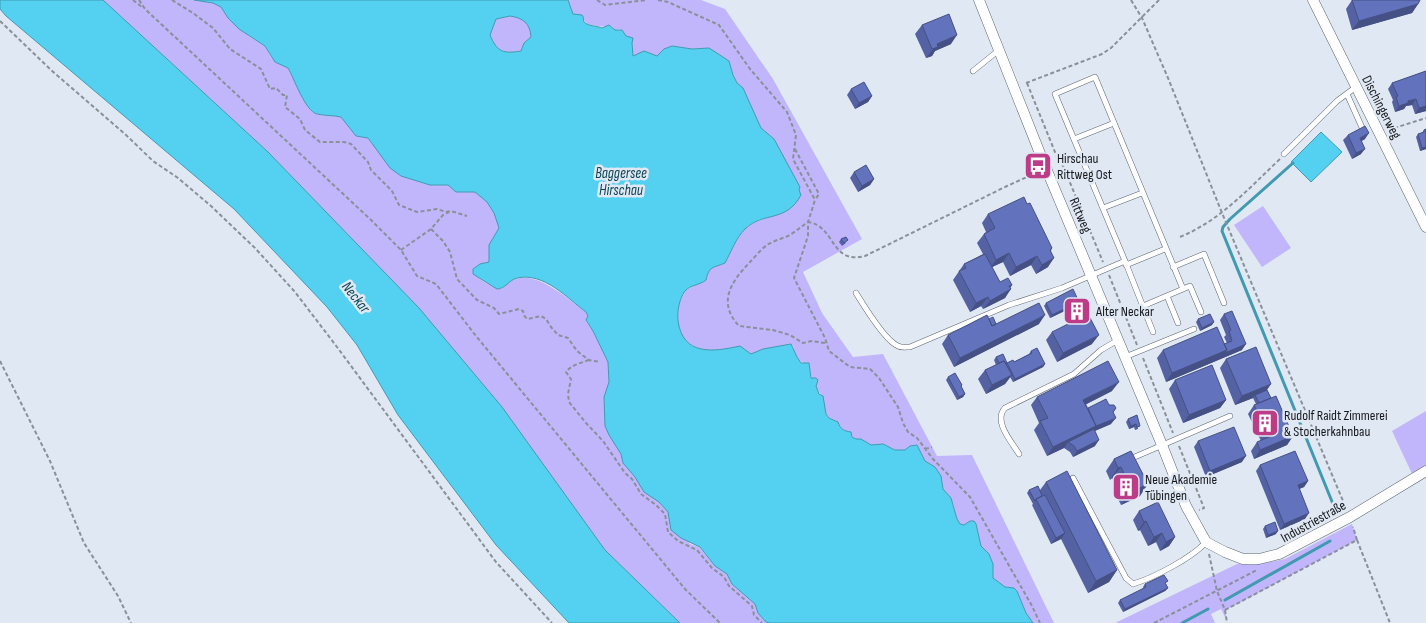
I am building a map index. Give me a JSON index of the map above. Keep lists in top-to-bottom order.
{
  "streets": {
    "street": ["Dischingerweg", "Rittweg", "Industriestraße"]
  },
  "crossings": [
    ["Rittweg", "Industriestraße"]
  ],
  "water": ["Baggersee Hirschau", "Neckar"],
  "places": {
    "bus stop": ["Hirschau Rittweg Ost"],
    "building": ["Alter Neckar", "Rudolf Raidt Zimmerei & Stocherkahnbau", "Neue Akademie Tübingen"]
  }
}
